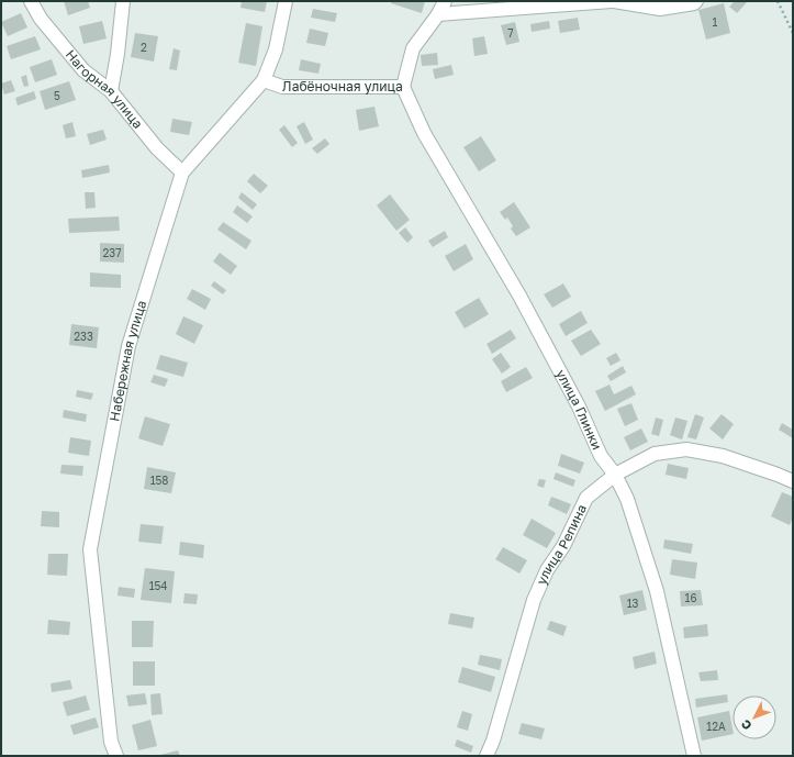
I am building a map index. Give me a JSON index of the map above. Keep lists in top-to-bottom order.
{
  "streets": {
    "street": [
      "Лабёночная улица",
      "Нагорная улица",
      "Набережная улица",
      "улица Глинки",
      "улица Репина"
    ]
  },
  "crossings": [
    ["Лабёночная улица", "Набережная улица"],
    ["Лабёночная улица", "улица Глинки"],
    ["Нагорная улица", "Набережная улица"],
    ["улица Глинки", "улица Репина"]
  ],
  "house_numbers": [
    "1",
    "7",
    "2",
    "5",
    "237",
    "233",
    "158",
    "154",
    "16",
    "13",
    "12А"
  ],
  "north": "bottom left"
}
